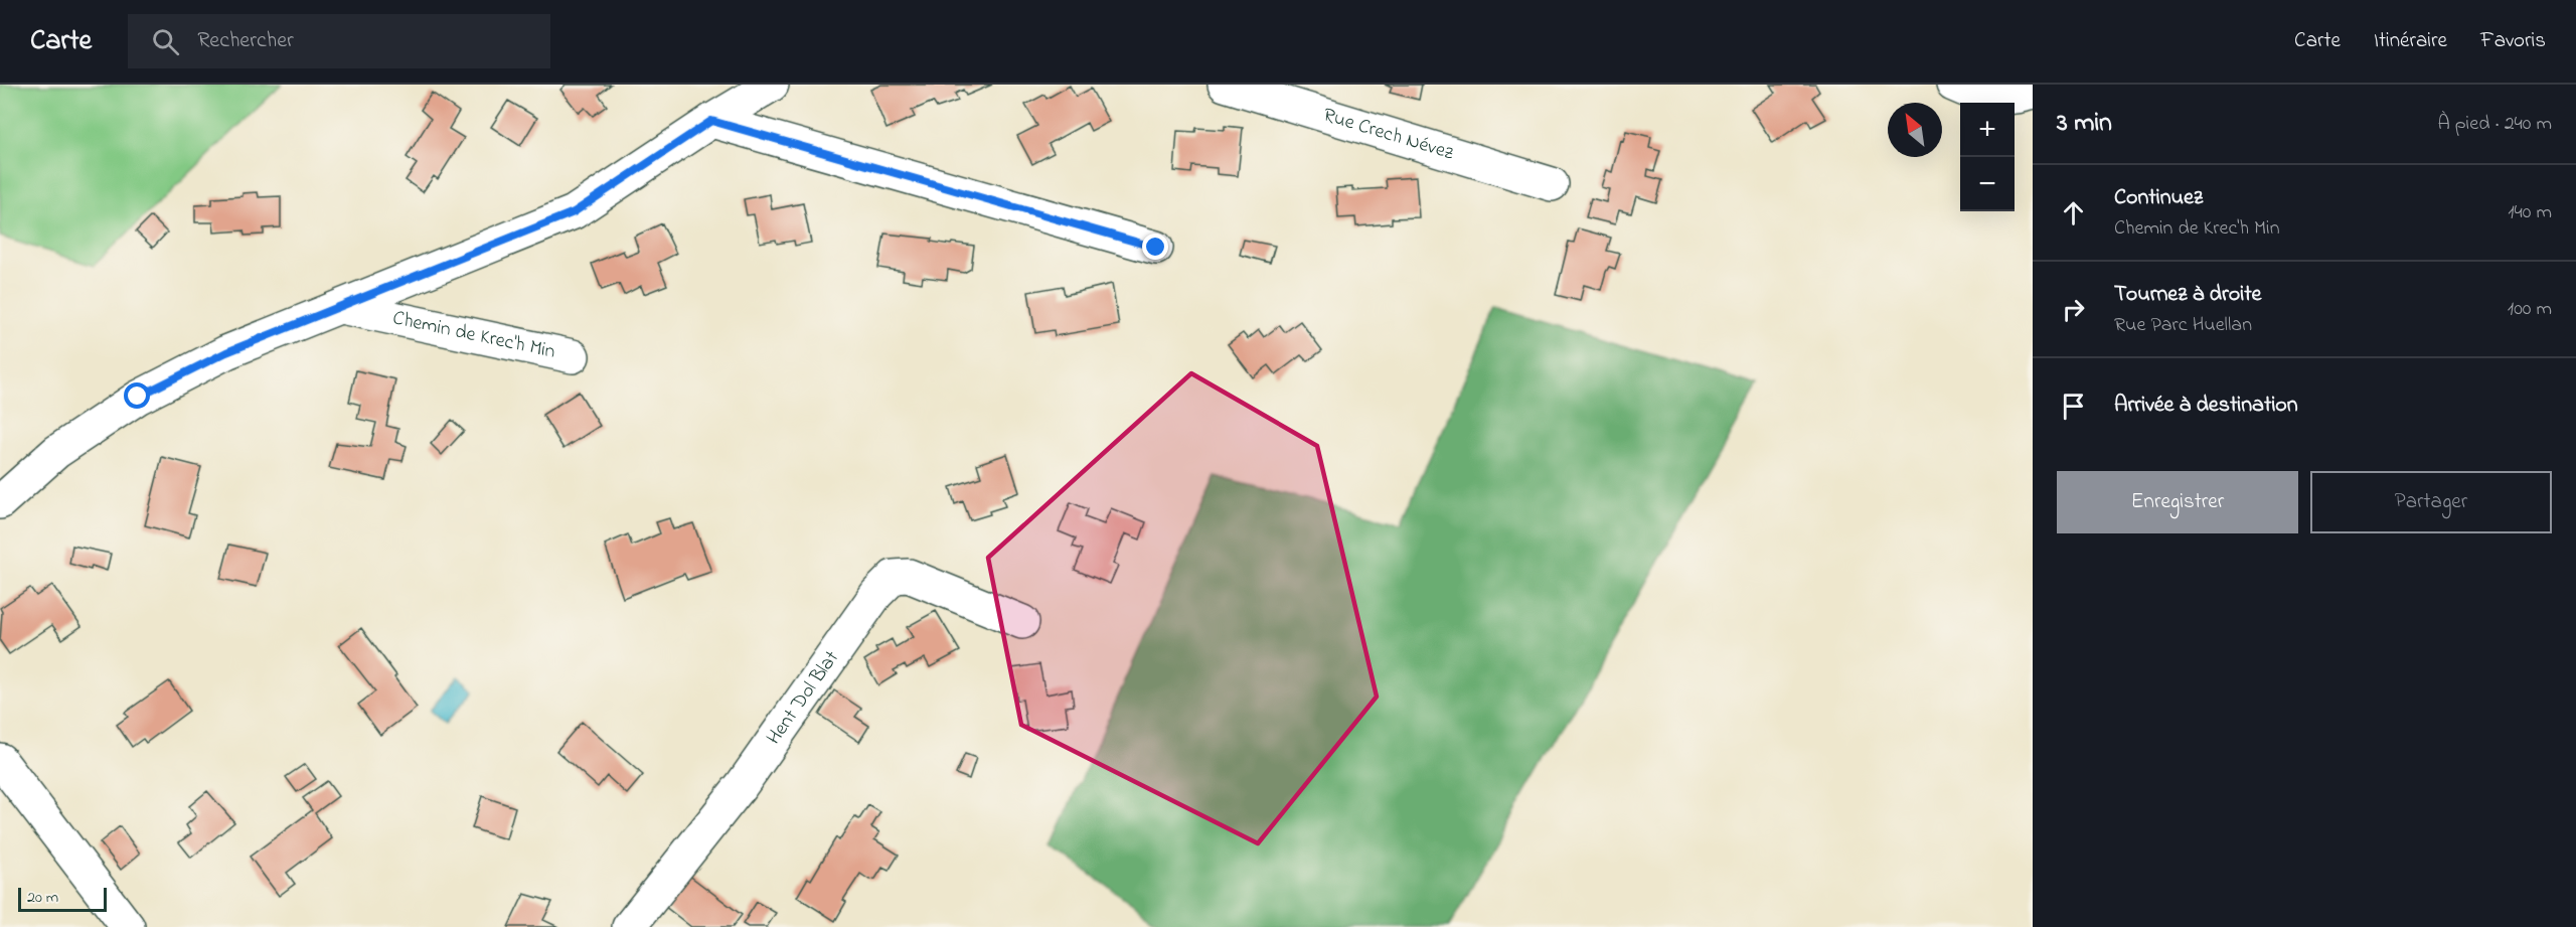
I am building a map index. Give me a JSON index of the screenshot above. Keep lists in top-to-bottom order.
{
  "streets": {
    "street": ["Rue Crech Névez", "Chemin de Krec'h Min", "Hent Dol Blat"]
  },
  "scale_bar": "20 m",
  "north": "top left",
  "page": {
    "header": "Carte",
    "search": "Rechercher",
    "nav": ["Carte", "Itinéraire", "Favoris"],
    "heading": ["3 min", "À pied · 240 m"],
    "map_buttons": ["+", "−"],
    "list": [
      ["Continuez", "Chemin de Krec'h Min", "140 m"],
      ["Tournez à droite", "Rue Parc Huellan", "100 m"],
      "Arrivée à destination"
    ],
    "buttons": ["Enregistrer", "Partager"],
    "scale": "20 m"
  }
}
